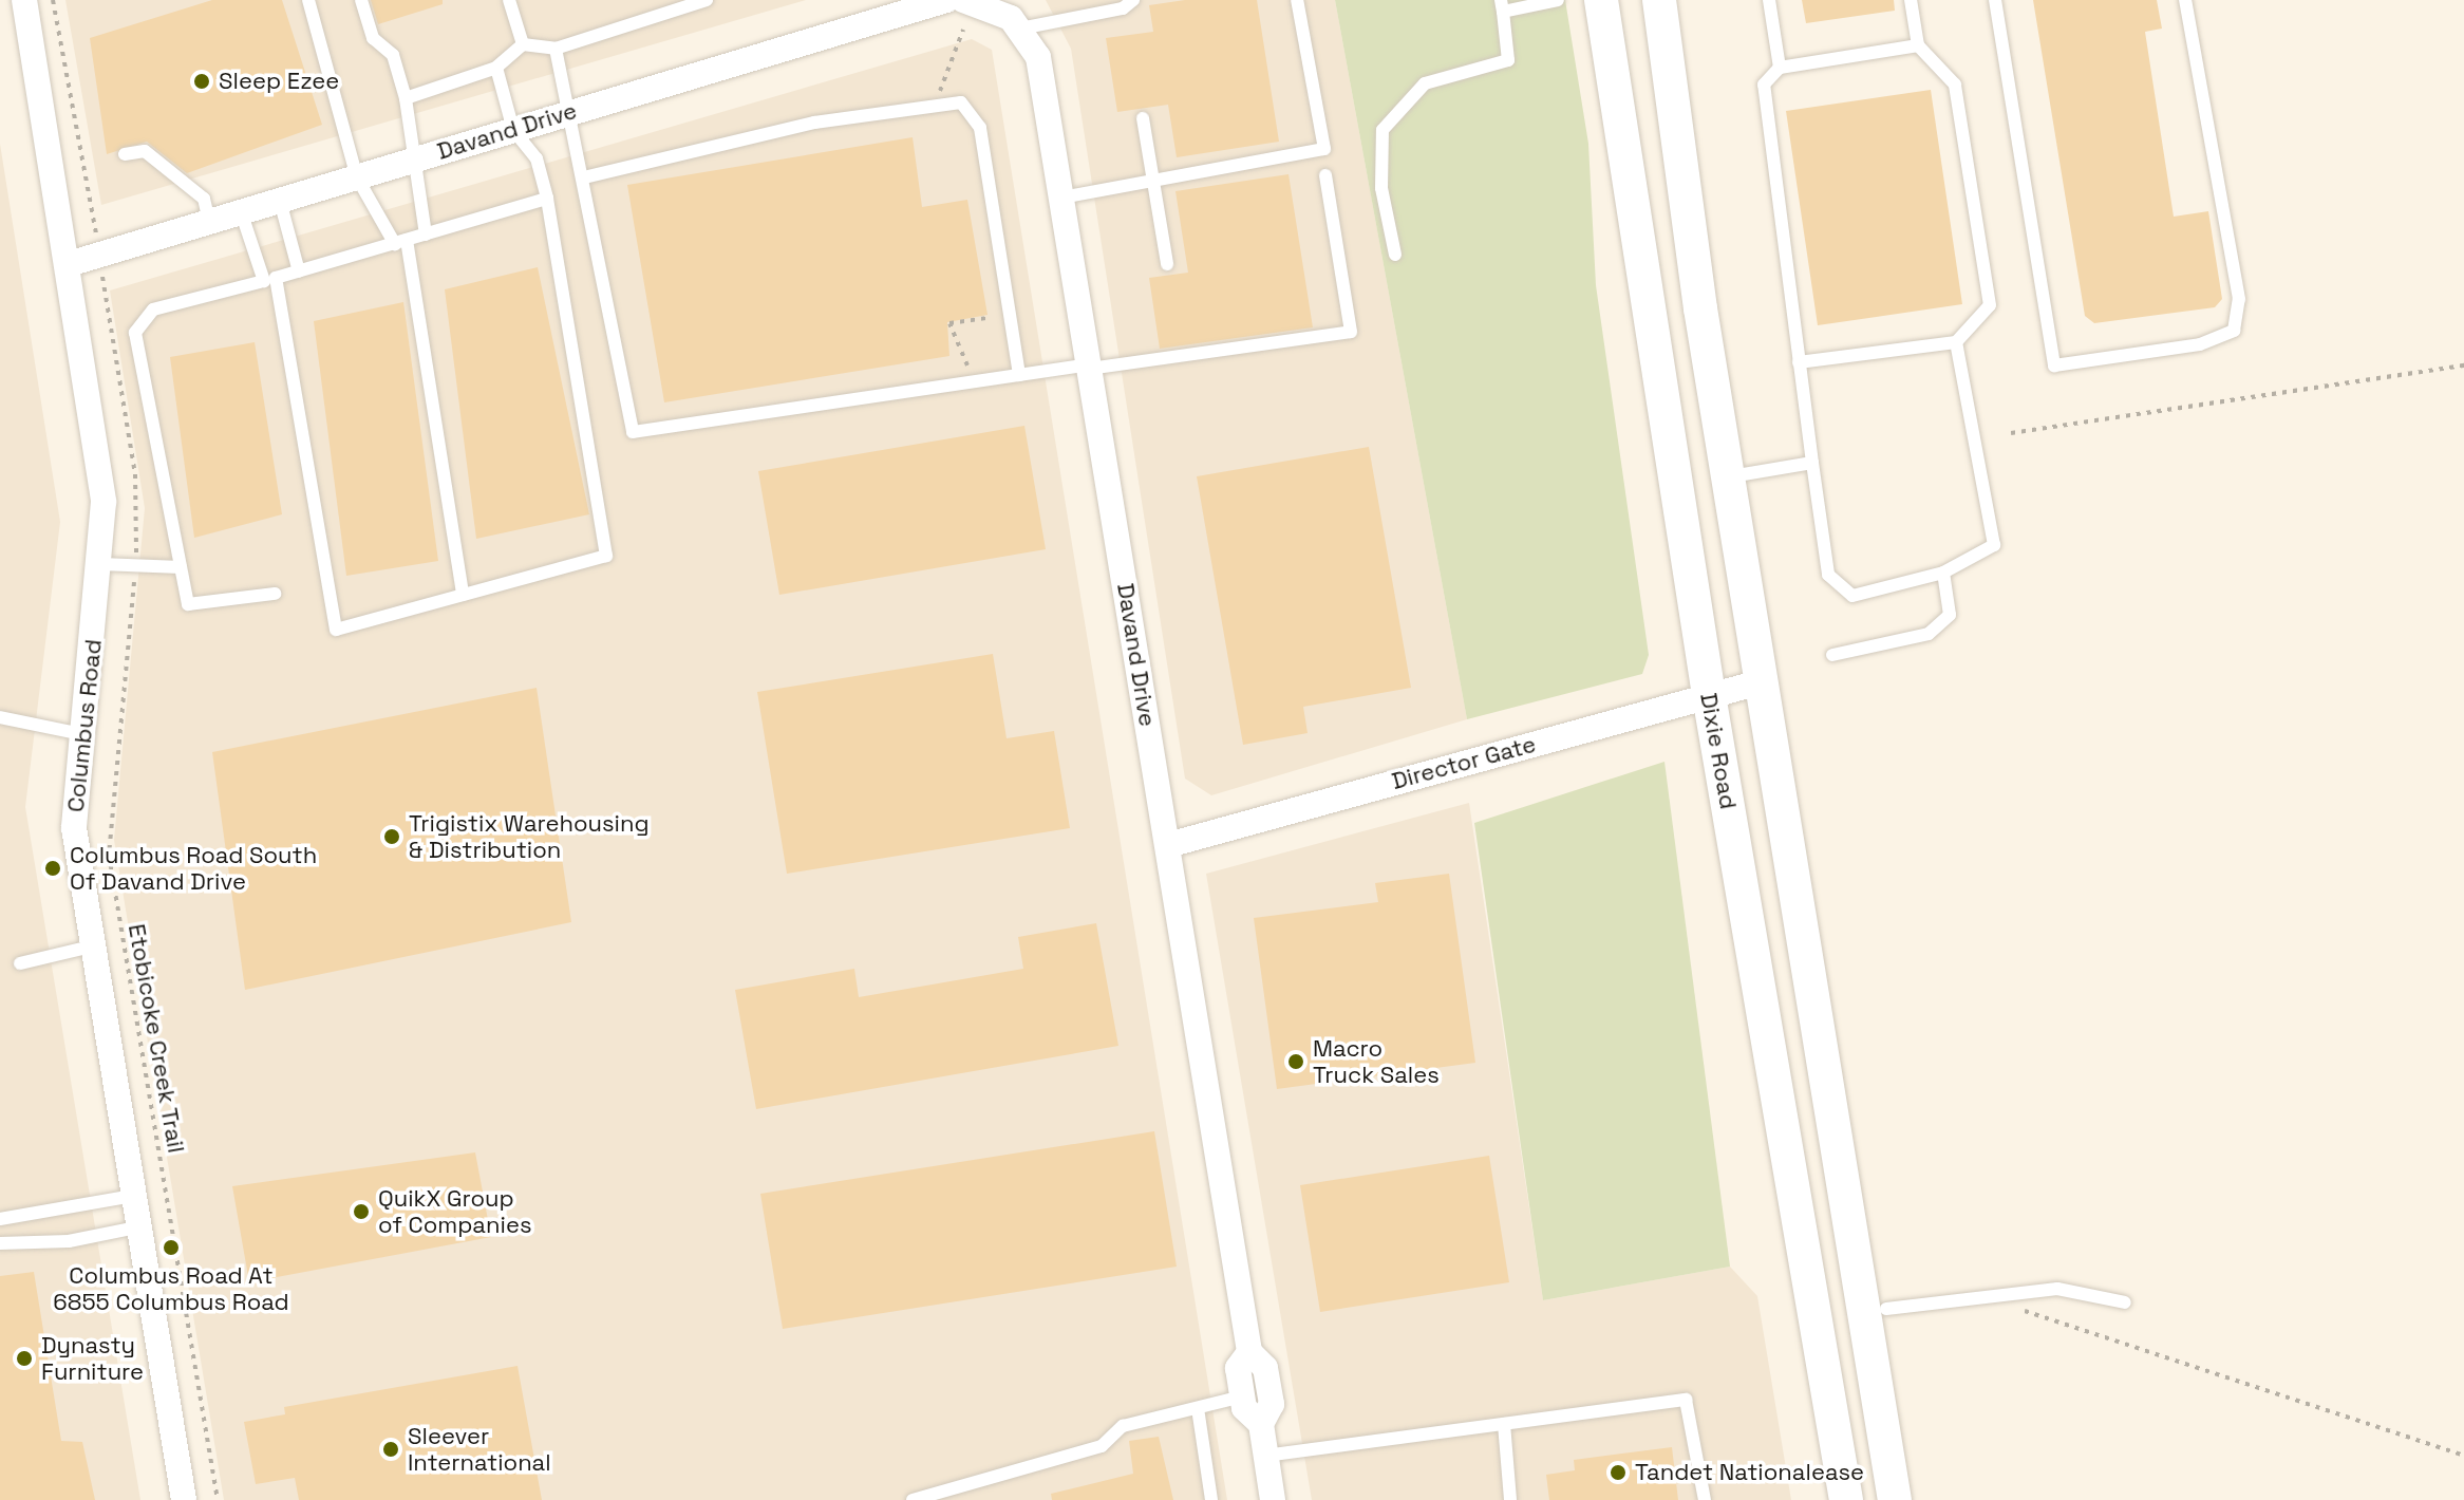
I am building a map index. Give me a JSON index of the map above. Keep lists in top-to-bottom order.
{
  "streets": {
    "main road": ["Dixie Road"],
    "street": ["Davand Drive", "Columbus Road", "Director Gate"],
    "path": ["Etobicoke Creek Trail"]
  },
  "crossings": [
    ["Davand Drive", "Columbus Road"],
    ["Davand Drive", "Director Gate"],
    ["Dixie Road", "Director Gate"]
  ],
  "places": [
    "Sleep Ezee",
    "Trigistix Warehousing & Distribution",
    "Columbus Road South Of Davand Drive",
    "Macro Truck Sales",
    "QuikX Group of Companies",
    "Columbus Road At 6855 Columbus Road",
    "Dynasty Furniture",
    "Sleever International",
    "Tandet Nationalease"
  ]
}
